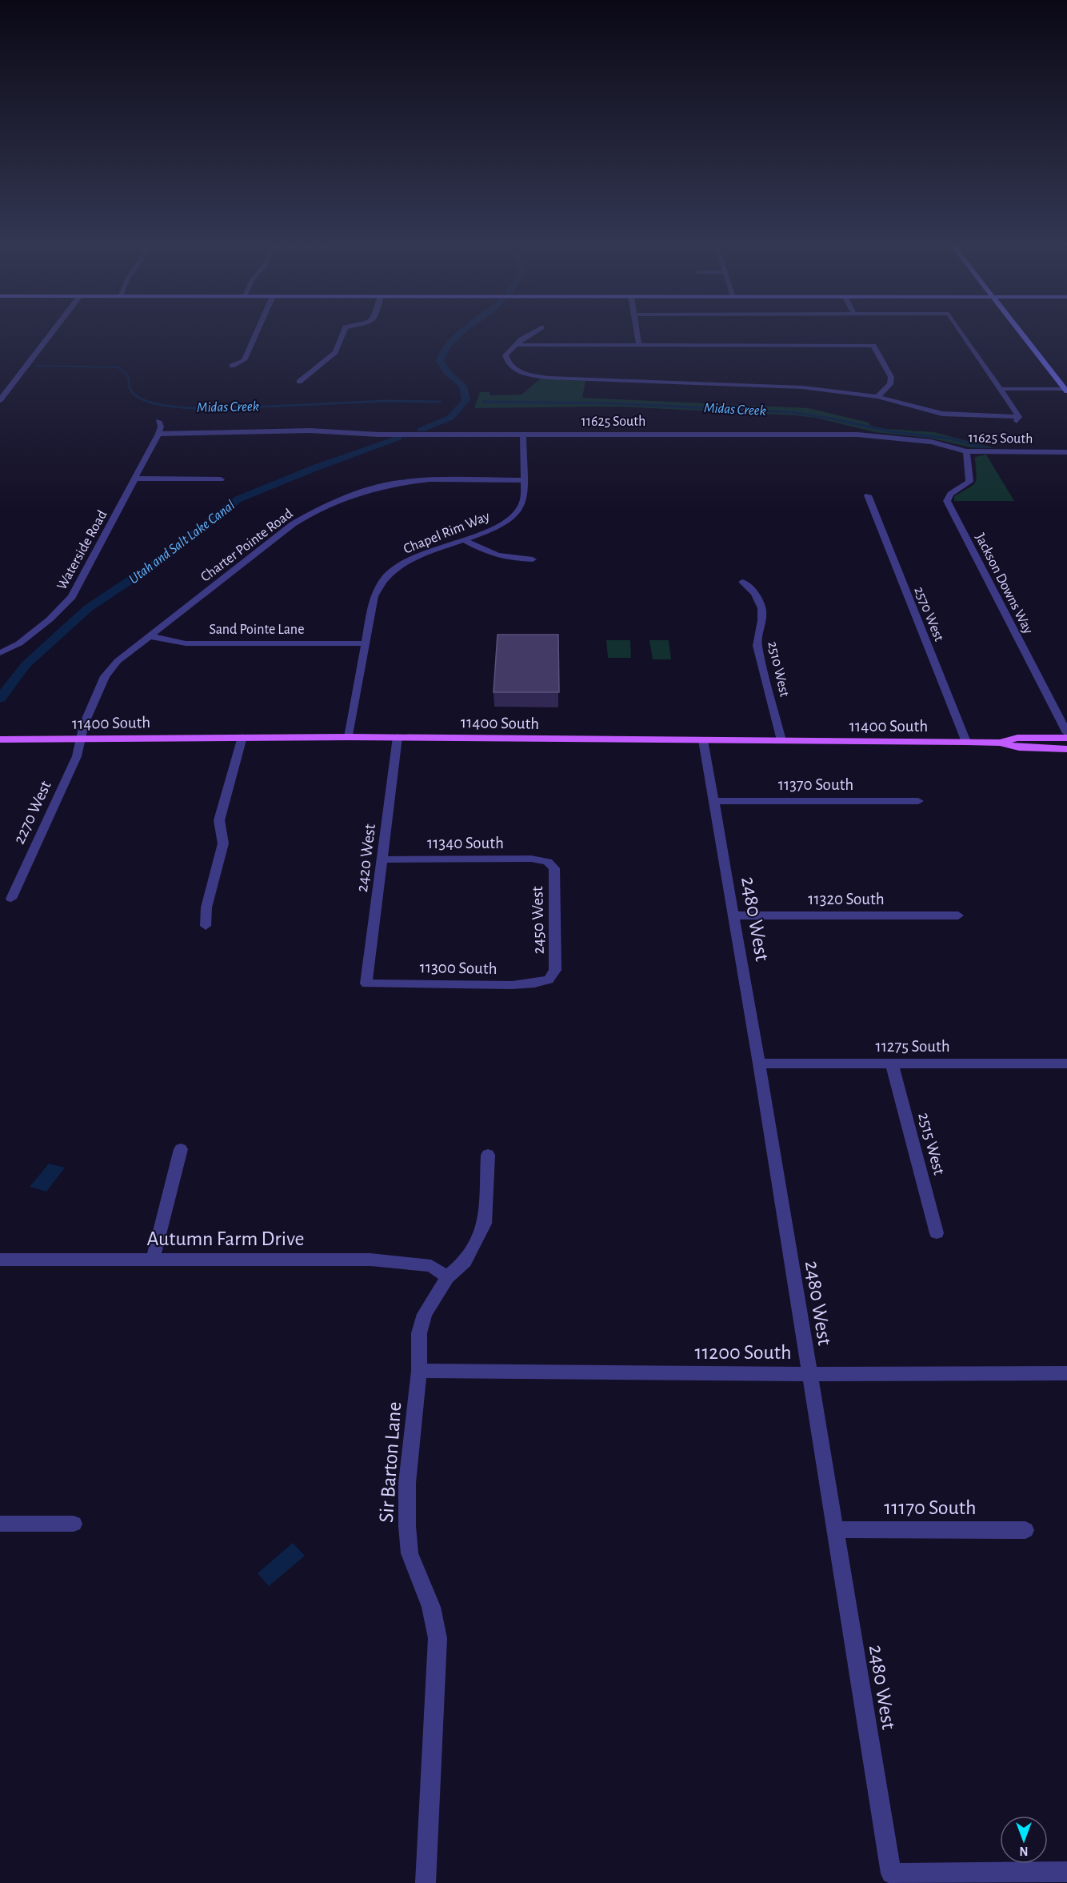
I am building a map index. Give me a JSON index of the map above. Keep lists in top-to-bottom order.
{
  "streets": {
    "main road": ["11400 South"],
    "street": [
      "11625 South",
      "Chapel Rim Way",
      "Charter Pointe Road",
      "Waterside Road",
      "Jackson Downs Way",
      "2570 West",
      "Sand Pointe Lane",
      "2510 West",
      "11370 South",
      "2270 West",
      "11340 South",
      "2420 West",
      "11320 South",
      "2480 West",
      "2450 West",
      "11300 South",
      "11275 South",
      "2515 West",
      "Autumn Farm Drive",
      "11200 South",
      "Sir Barton Lane",
      "11170 South"
    ]
  },
  "crossings": [
    ["11625 South", "Chapel Rim Way"],
    ["11625 South", "Waterside Road"],
    ["11625 South", "Jackson Downs Way"],
    ["Chapel Rim Way", "Charter Pointe Road"],
    ["Chapel Rim Way", "Sand Pointe Lane"],
    ["Chapel Rim Way", "11400 South"],
    ["Charter Pointe Road", "Sand Pointe Lane"],
    ["Charter Pointe Road", "11400 South"],
    ["Charter Pointe Road", "2270 West"],
    ["2570 West", "11400 South"],
    ["2510 West", "11400 South"],
    ["11400 South", "2270 West"],
    ["11400 South", "2420 West"],
    ["11400 South", "2480 West"],
    ["11370 South", "2480 West"],
    ["11340 South", "2420 West"],
    ["11340 South", "2450 West"],
    ["2420 West", "11300 South"],
    ["11320 South", "2480 West"],
    ["2480 West", "11275 South"],
    ["2480 West", "11200 South"],
    ["2480 West", "11170 South"],
    ["2450 West", "11300 South"],
    ["11275 South", "2515 West"],
    ["Autumn Farm Drive", "Sir Barton Lane"],
    ["11200 South", "Sir Barton Lane"]
  ],
  "water": ["Midas Creek", "Utah and Salt Lake Canal"],
  "north": "bottom"
}
